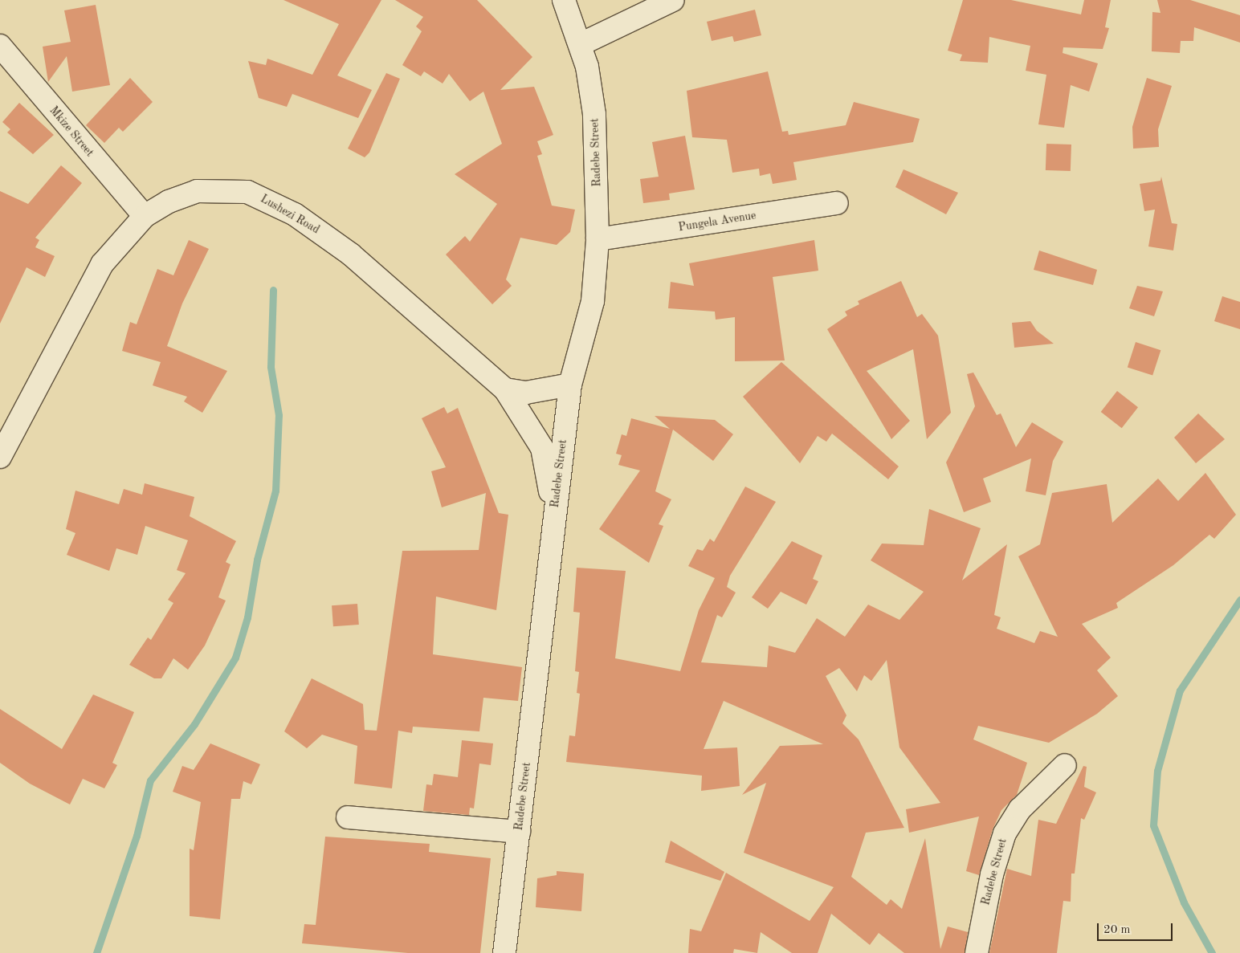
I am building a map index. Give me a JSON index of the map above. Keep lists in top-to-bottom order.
{
  "streets": {
    "street": [
      "Mkize Street",
      "Radebe Street",
      "Lushezi Road",
      "Pungela Avenue"
    ]
  },
  "crossings": [
    ["Mkize Street", "Lushezi Road"],
    ["Radebe Street", "Lushezi Road"],
    ["Radebe Street", "Pungela Avenue"]
  ],
  "scale_bar": "20 m"
}
